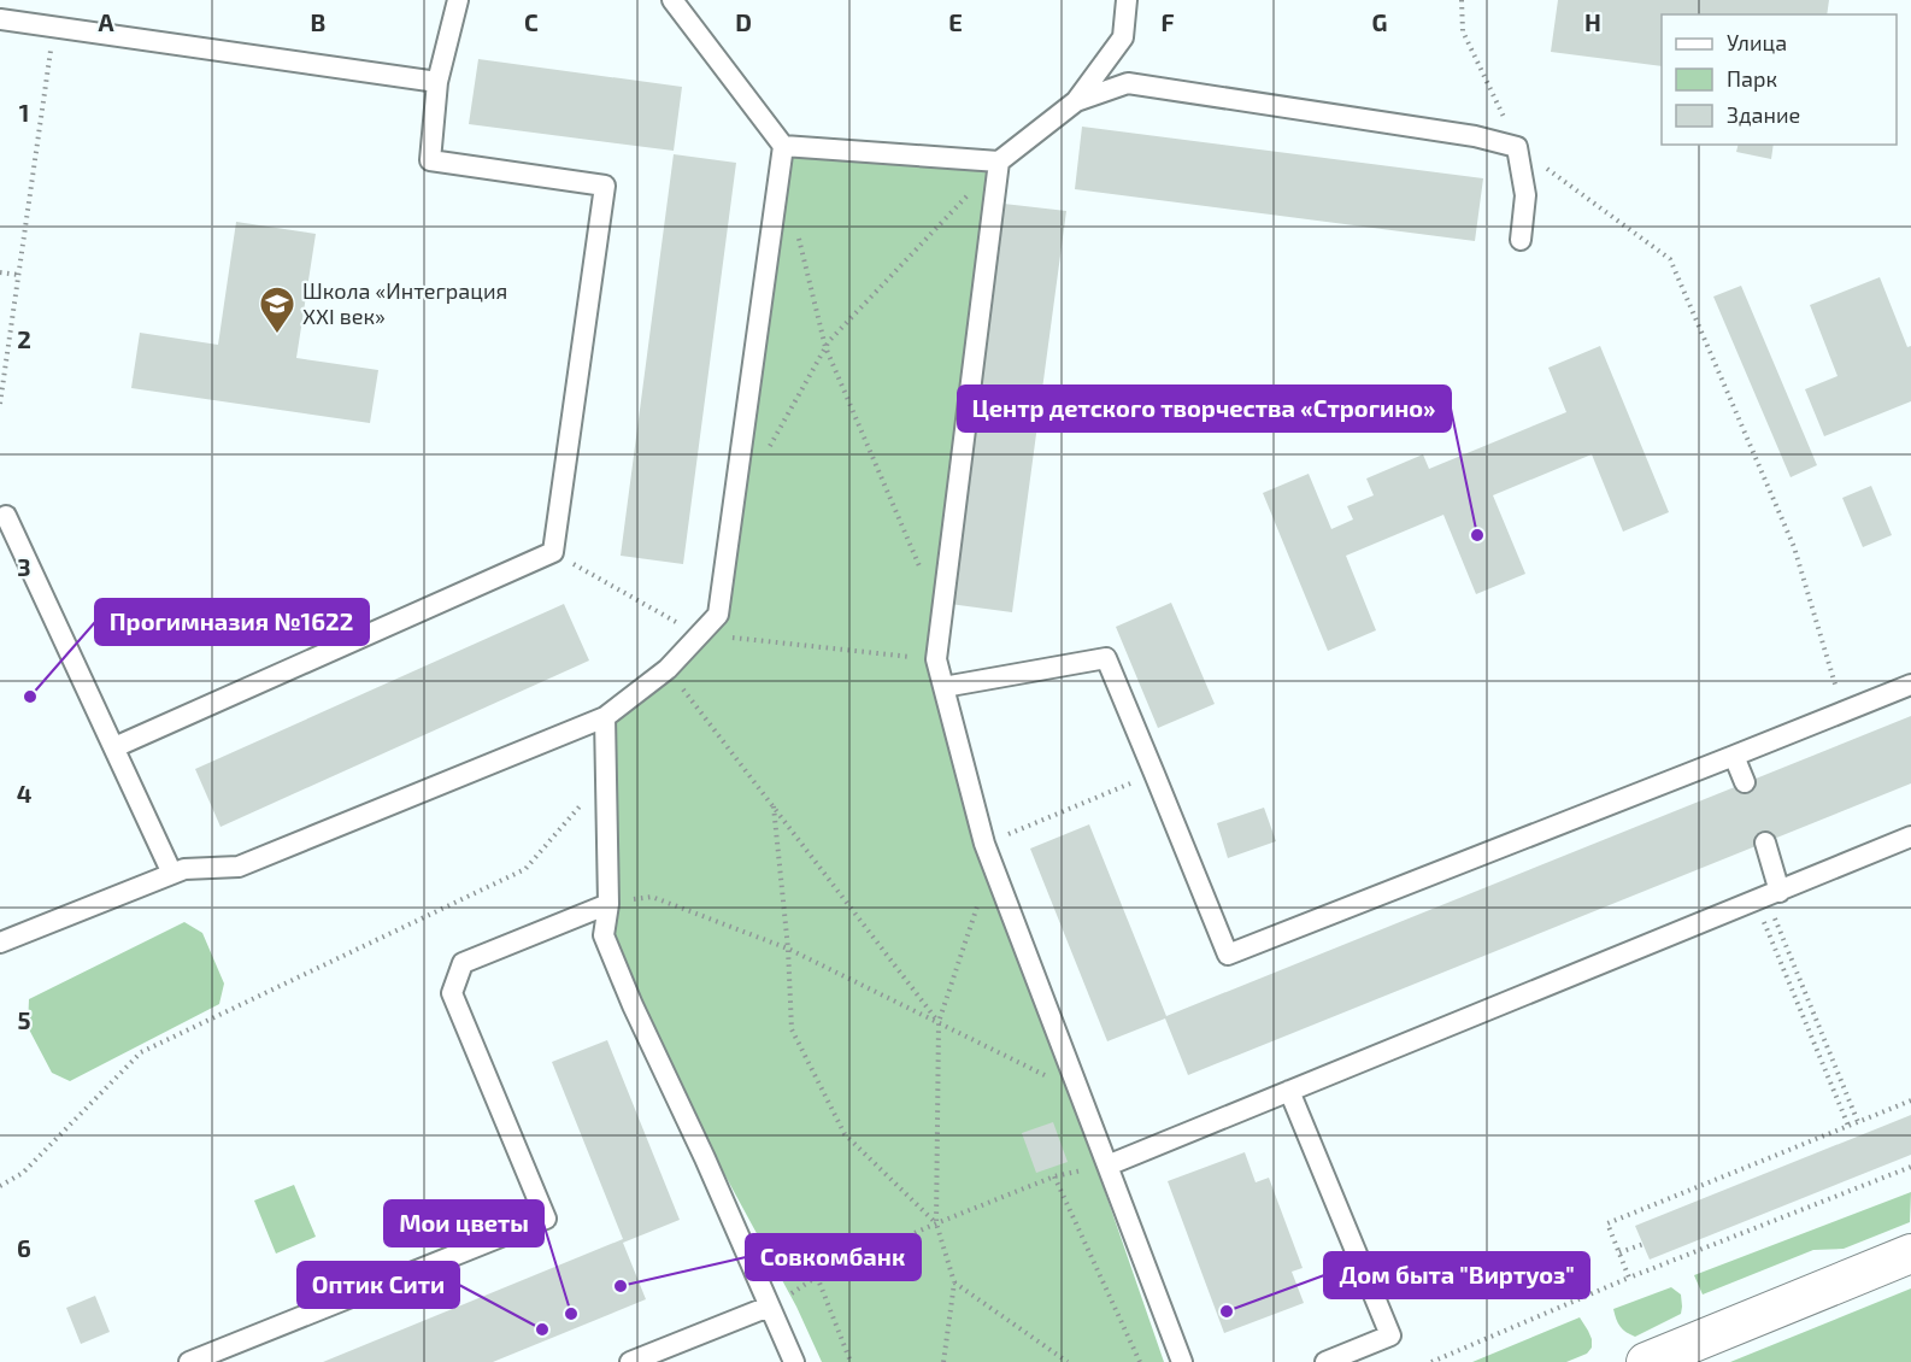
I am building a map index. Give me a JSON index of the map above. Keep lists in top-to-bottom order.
{
  "places": {
    "school or university": ["Школа «Интеграция XXI век»"],
    "other": [
      "Центр детского творчества «Строгино»",
      "Прогимназия №1622",
      "Совкомбанк",
      "Дом быта \"Виртуоз\"",
      "Мои цветы",
      "Оптик Сити"
    ]
  },
  "legend": ["Улица", "Парк", "Здание"],
  "grid": {
    "columns": [
      "A",
      "B",
      "C",
      "D",
      "E",
      "F",
      "G",
      "H"
    ],
    "rows": [
      "1",
      "2",
      "3",
      "4",
      "5",
      "6"
    ]
  }
}
